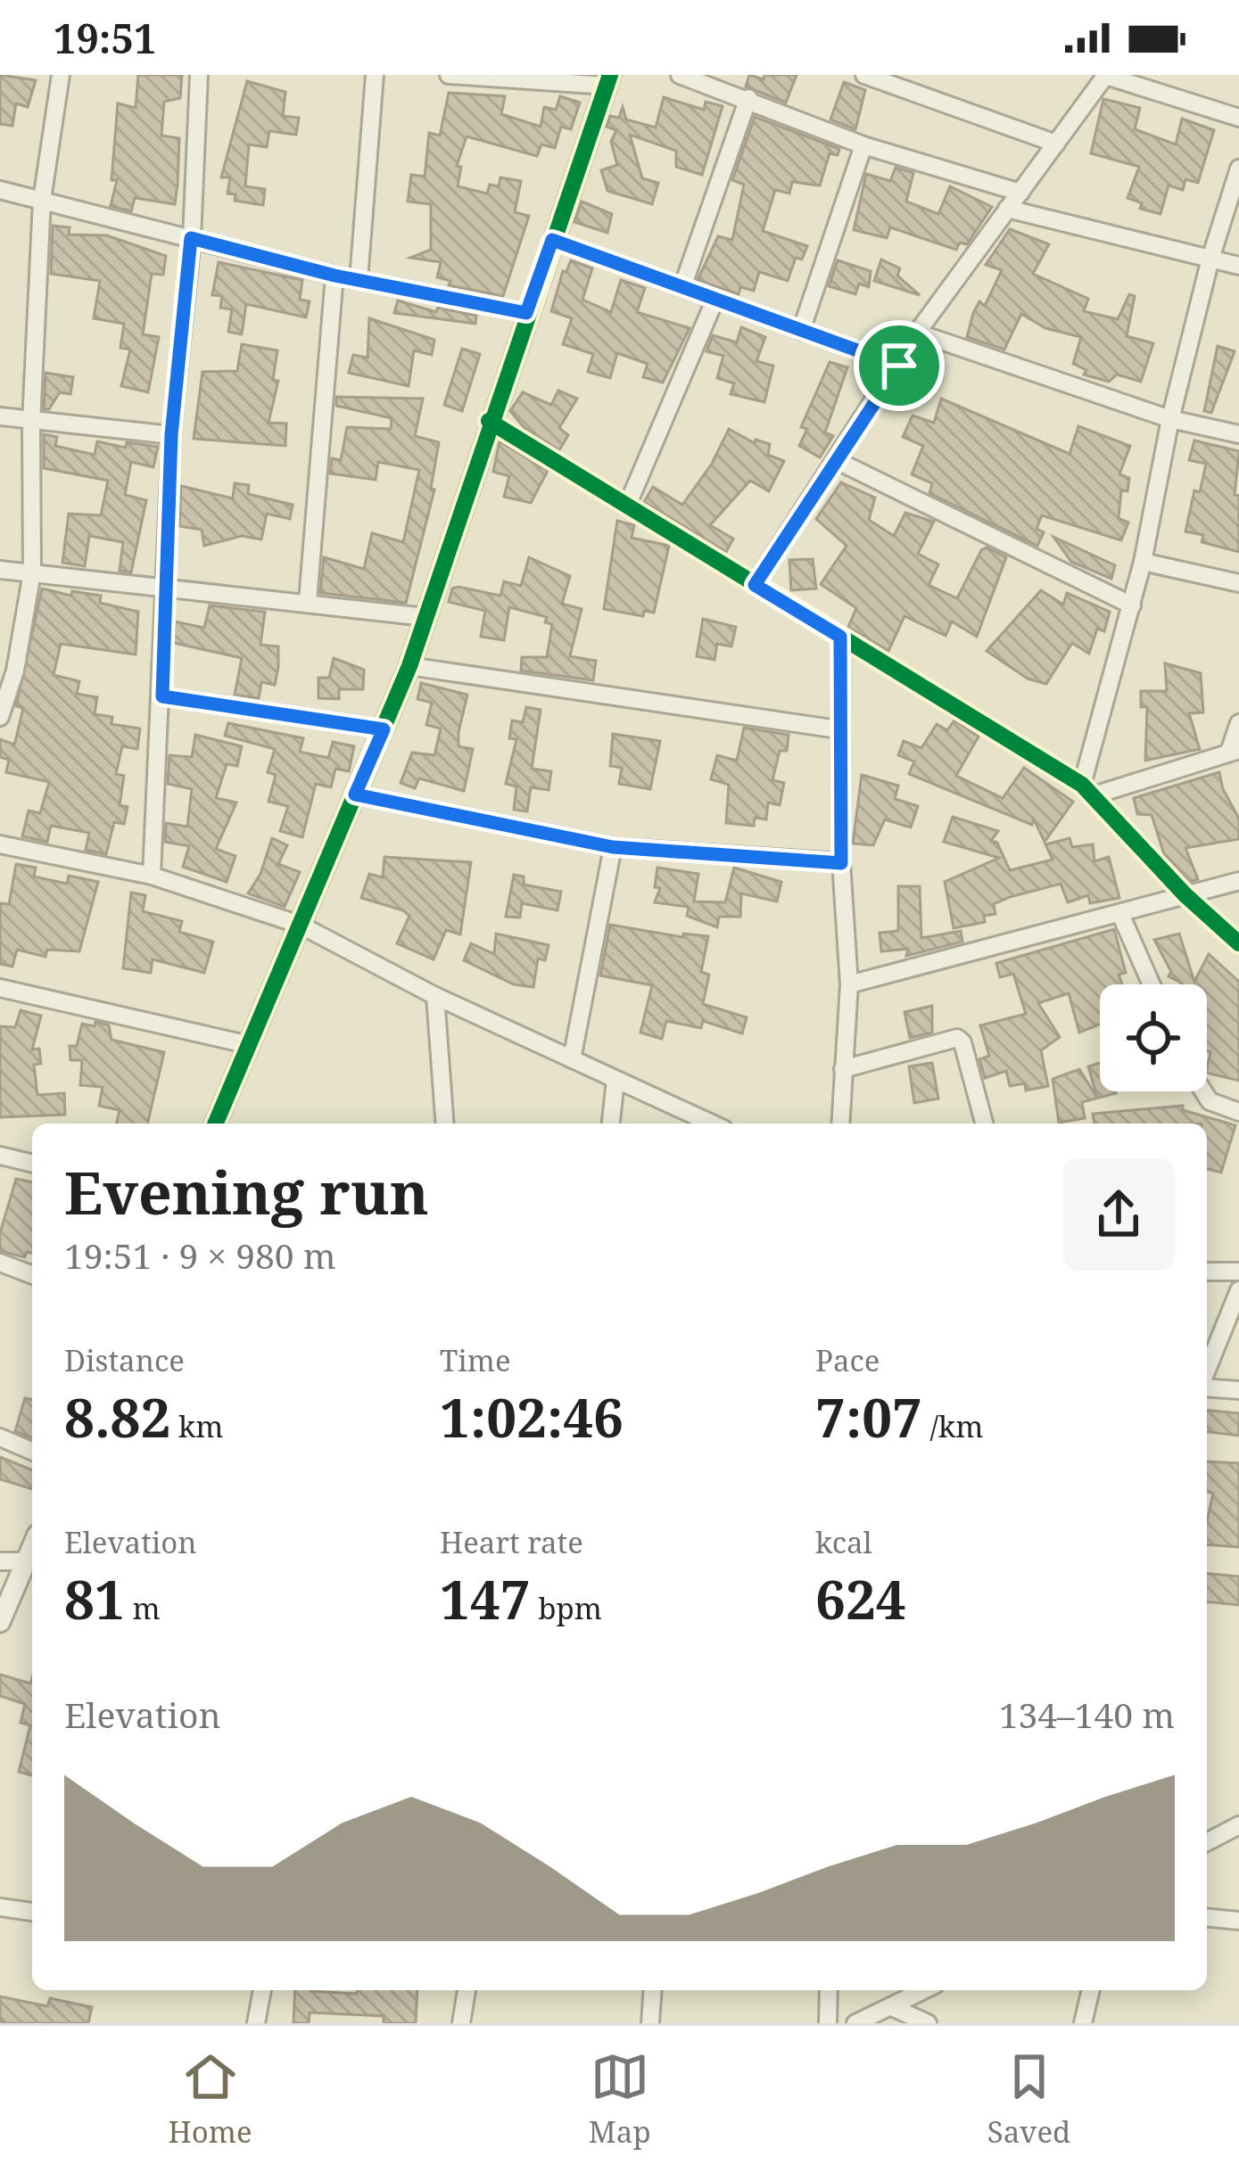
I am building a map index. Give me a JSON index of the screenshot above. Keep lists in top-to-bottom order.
{
  "page": {
    "status": "19:51",
    "heading": ["Evening run", "19:51 · 9 × 980 m"],
    "stats": [
      ["Distance", "8.82 km"],
      ["Time", "1:02:46"],
      ["Pace", "7:07 /km"],
      ["Elevation", "81 m"],
      ["Heart rate", "147 bpm"],
      ["kcal", "624"]
    ],
    "chart": ["Elevation", "134–140 m"],
    "tabs": ["Home", "Map", "Saved"]
  }
}
